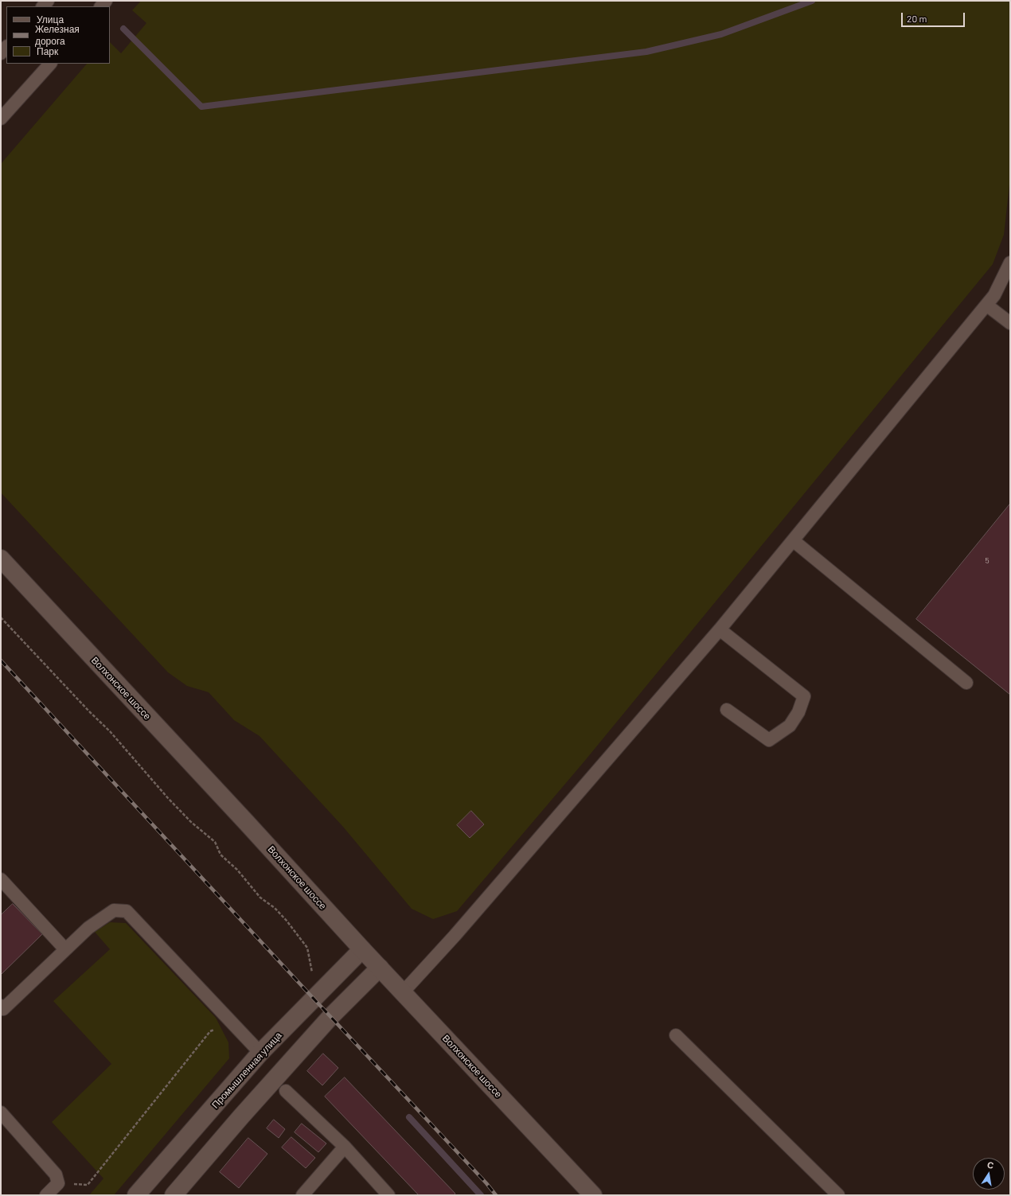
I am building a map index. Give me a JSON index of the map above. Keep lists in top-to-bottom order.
{
  "streets": {
    "main road": ["Волхонское шоссе", "Промышленная улица"]
  },
  "crossings": [
    ["Волхонское шоссе", "Промышленная улица"]
  ],
  "house_numbers": ["5"],
  "legend": ["Улица", "Железная дорога", "Парк"],
  "scale_bar": "20 m",
  "north": "top"
}
